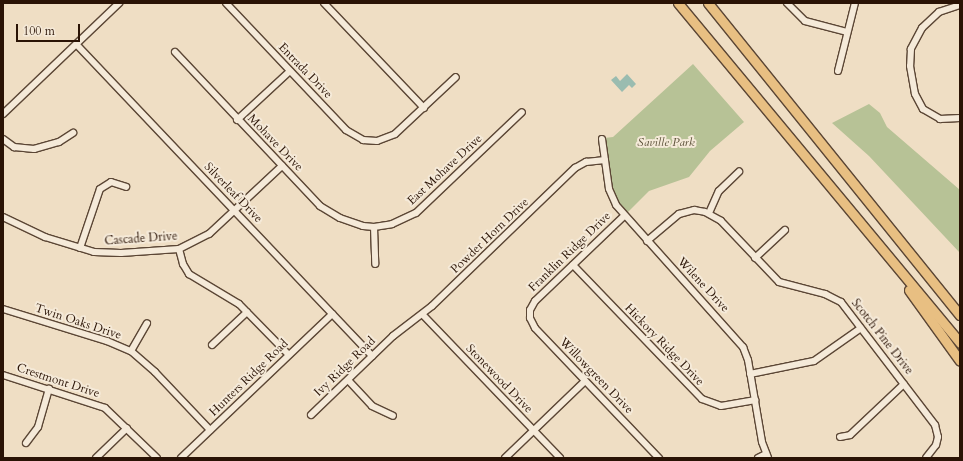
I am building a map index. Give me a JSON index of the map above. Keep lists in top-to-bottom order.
{
  "streets": {
    "street": [
      "Entrada Drive",
      "Mohave Drive",
      "East Mohave Drive",
      "Silverleaf Drive",
      "Powder Horn Drive",
      "Cascade Drive",
      "Franklin Ridge Drive",
      "Wilene Drive",
      "Twin Oaks Drive",
      "Scotch Pine Drive",
      "Hickory Ridge Drive",
      "Ivy Ridge Road",
      "Willowgreen Drive",
      "Hunters Ridge Road",
      "Stonewood Drive",
      "Crestmont Drive"
    ]
  },
  "crossings": [
    ["Mohave Drive", "East Mohave Drive"],
    ["Mohave Drive", "Cascade Drive"],
    ["Silverleaf Drive", "Cascade Drive"],
    ["Silverleaf Drive", "Ivy Ridge Road"],
    ["Silverleaf Drive", "Hunters Ridge Road"],
    ["Powder Horn Drive", "Wilene Drive"],
    ["Powder Horn Drive", "Ivy Ridge Road"],
    ["Powder Horn Drive", "Stonewood Drive"],
    ["Franklin Ridge Drive", "Wilene Drive"],
    ["Franklin Ridge Drive", "Hickory Ridge Drive"],
    ["Franklin Ridge Drive", "Willowgreen Drive"],
    ["Wilene Drive", "Hickory Ridge Drive"],
    ["Twin Oaks Drive", "Hunters Ridge Road"]
  ],
  "parks": ["Saville Park"],
  "scale_bar": "100 m"
}
